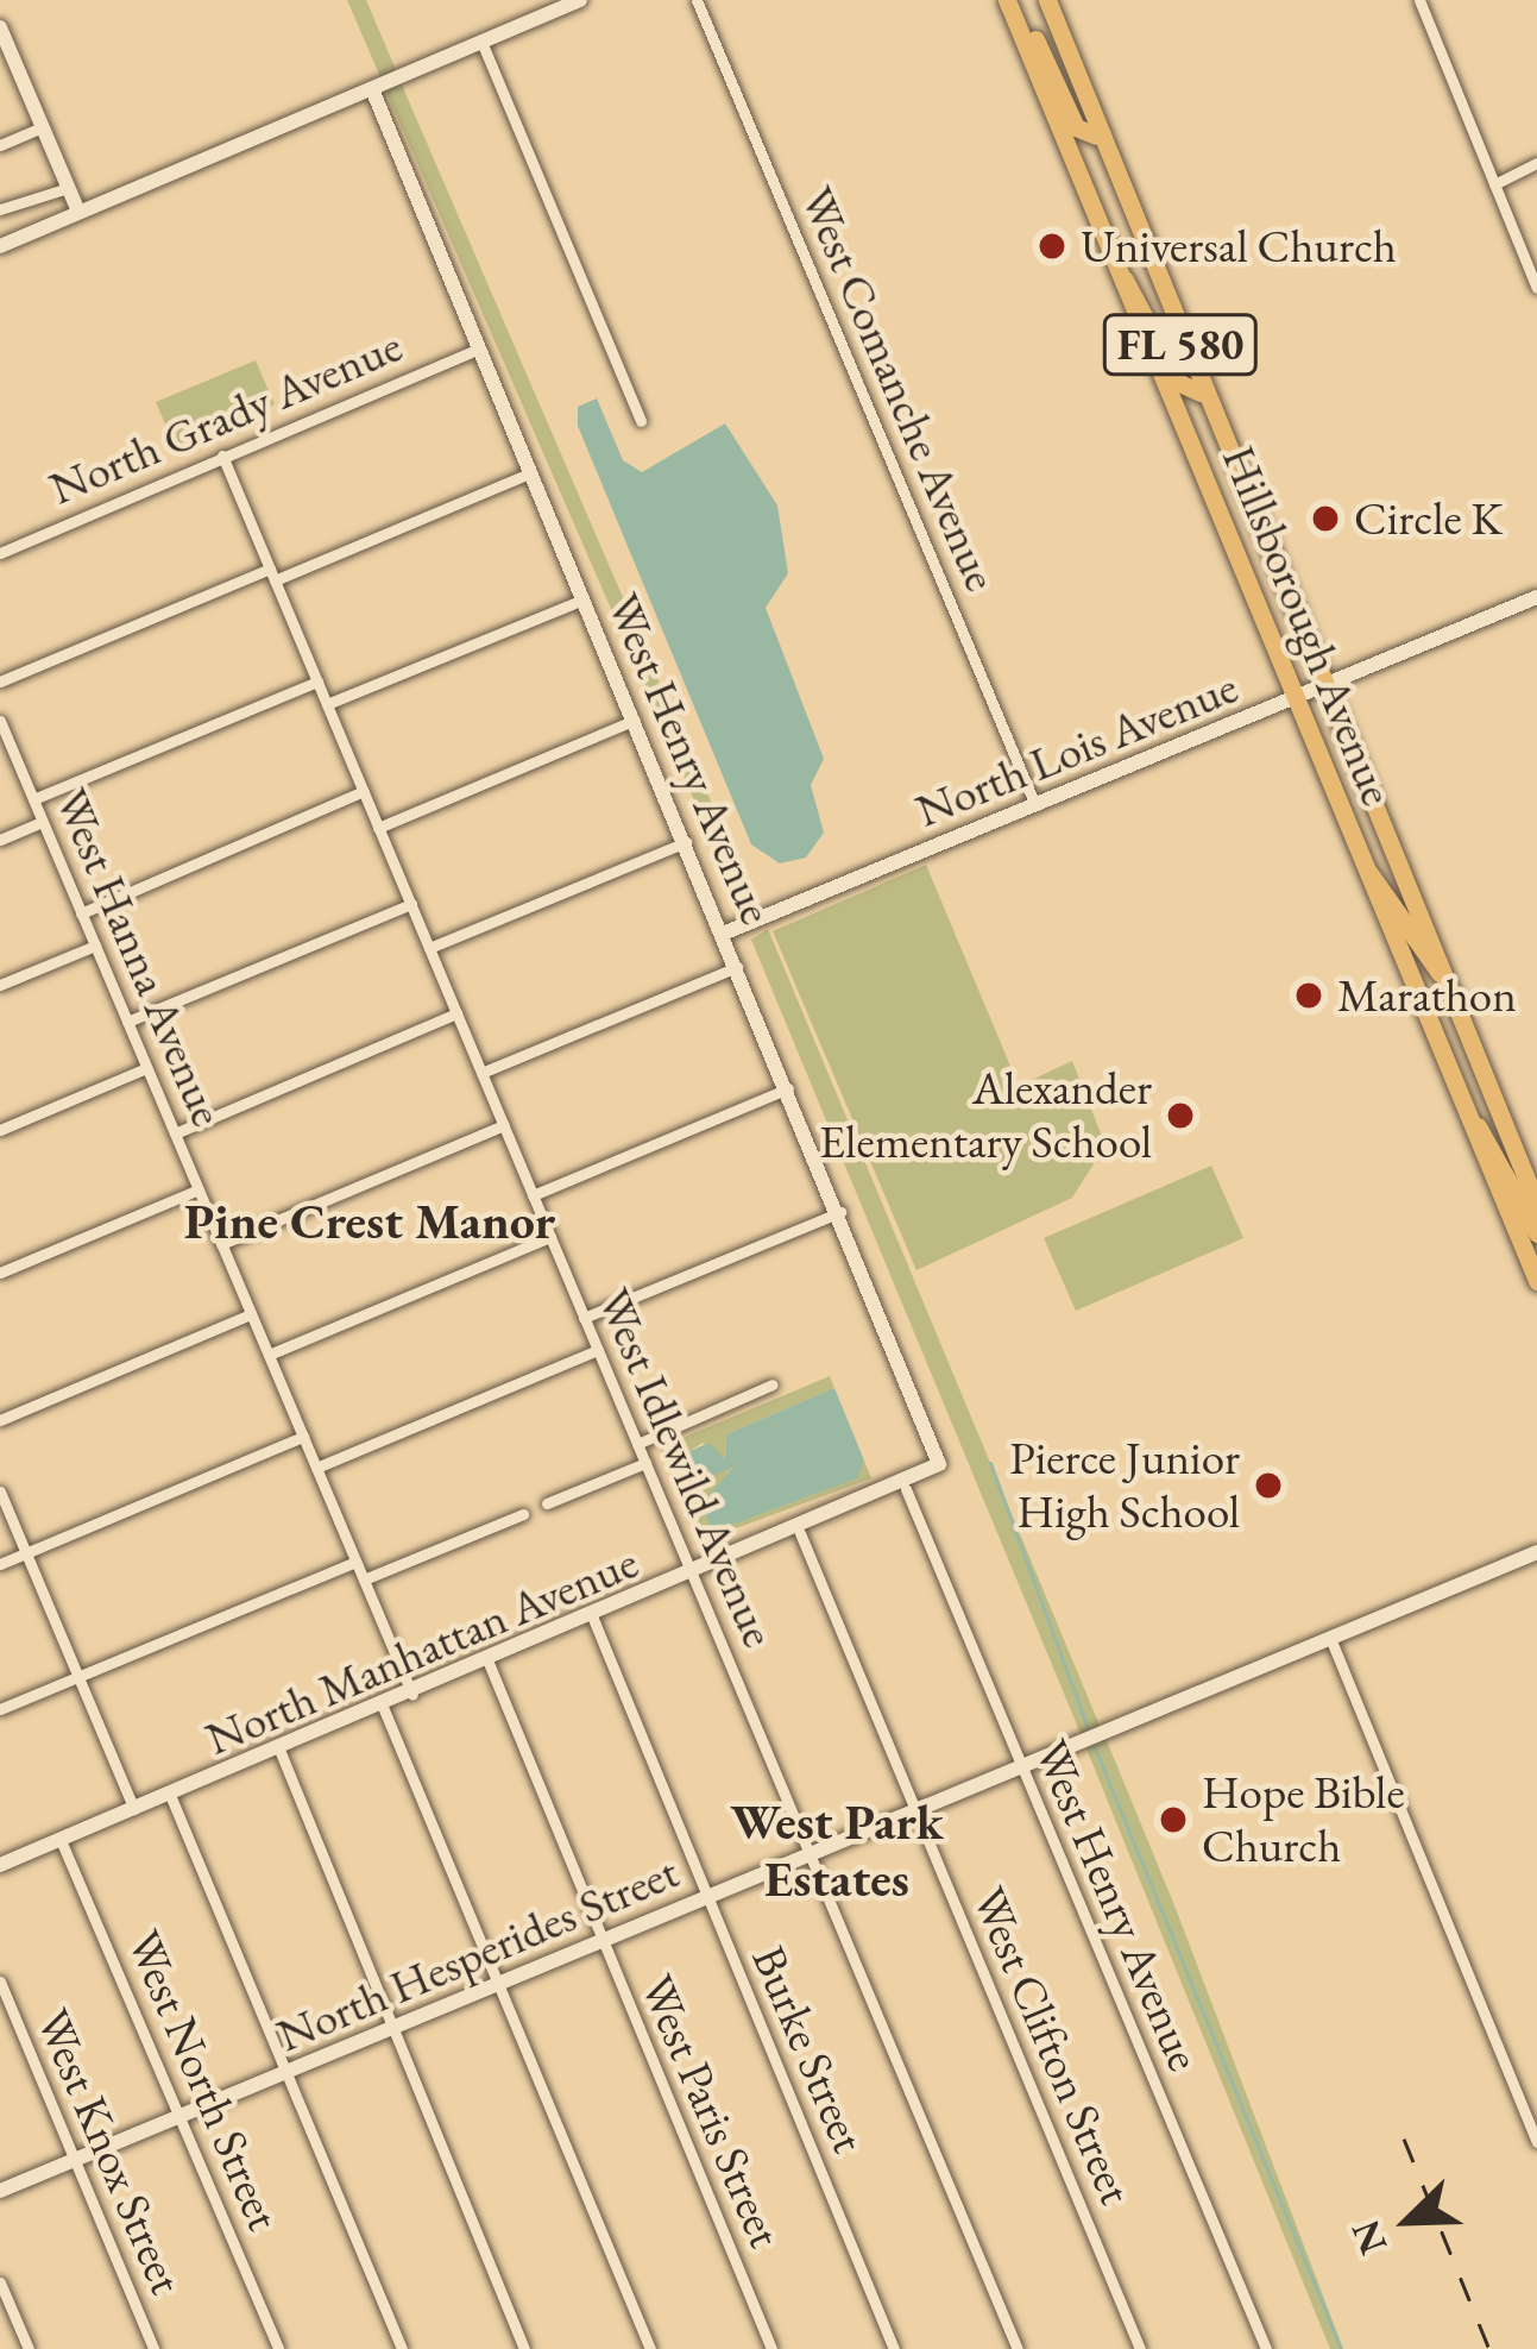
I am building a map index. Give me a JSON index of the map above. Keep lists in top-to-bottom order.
{
  "streets": {
    "main road": ["FL 580", "Hillsborough Avenue"],
    "street": [
      "West Comanche Avenue",
      "North Grady Avenue",
      "North Lois Avenue",
      "West Henry Avenue",
      "West Hanna Avenue",
      "West Idlewild Avenue",
      "North Manhattan Avenue",
      "North Hesperides Street",
      "West Clifton Street",
      "Burke Street",
      "West North Street",
      "West Paris Street",
      "West Knox Street"
    ]
  },
  "crossings": [
    ["FL 580", "North Lois Avenue"],
    ["West Comanche Avenue", "North Lois Avenue"],
    ["North Grady Avenue", "West Henry Avenue"],
    ["North Grady Avenue", "West Idlewild Avenue"],
    ["Hillsborough Avenue", "North Lois Avenue"],
    ["North Lois Avenue", "West Henry Avenue"],
    ["West Henry Avenue", "North Manhattan Avenue"],
    ["West Henry Avenue", "North Hesperides Street"],
    ["West Hanna Avenue", "North Manhattan Avenue"],
    ["West Idlewild Avenue", "North Manhattan Avenue"],
    ["West Idlewild Avenue", "North Hesperides Street"],
    ["North Manhattan Avenue", "West Clifton Street"],
    ["North Manhattan Avenue", "Burke Street"],
    ["North Manhattan Avenue", "West North Street"],
    ["North Manhattan Avenue", "West Paris Street"],
    ["North Hesperides Street", "West Clifton Street"],
    ["North Hesperides Street", "Burke Street"],
    ["North Hesperides Street", "West North Street"],
    ["North Hesperides Street", "West Paris Street"],
    ["North Hesperides Street", "West Knox Street"]
  ],
  "districts": ["Pine Crest Manor", "West Park Estates"],
  "places": [
    "Universal Church",
    "Circle K",
    "Marathon",
    "Alexander Elementary School",
    "Pierce Junior High School",
    "Hope Bible Church"
  ],
  "north": "bottom left"
}
